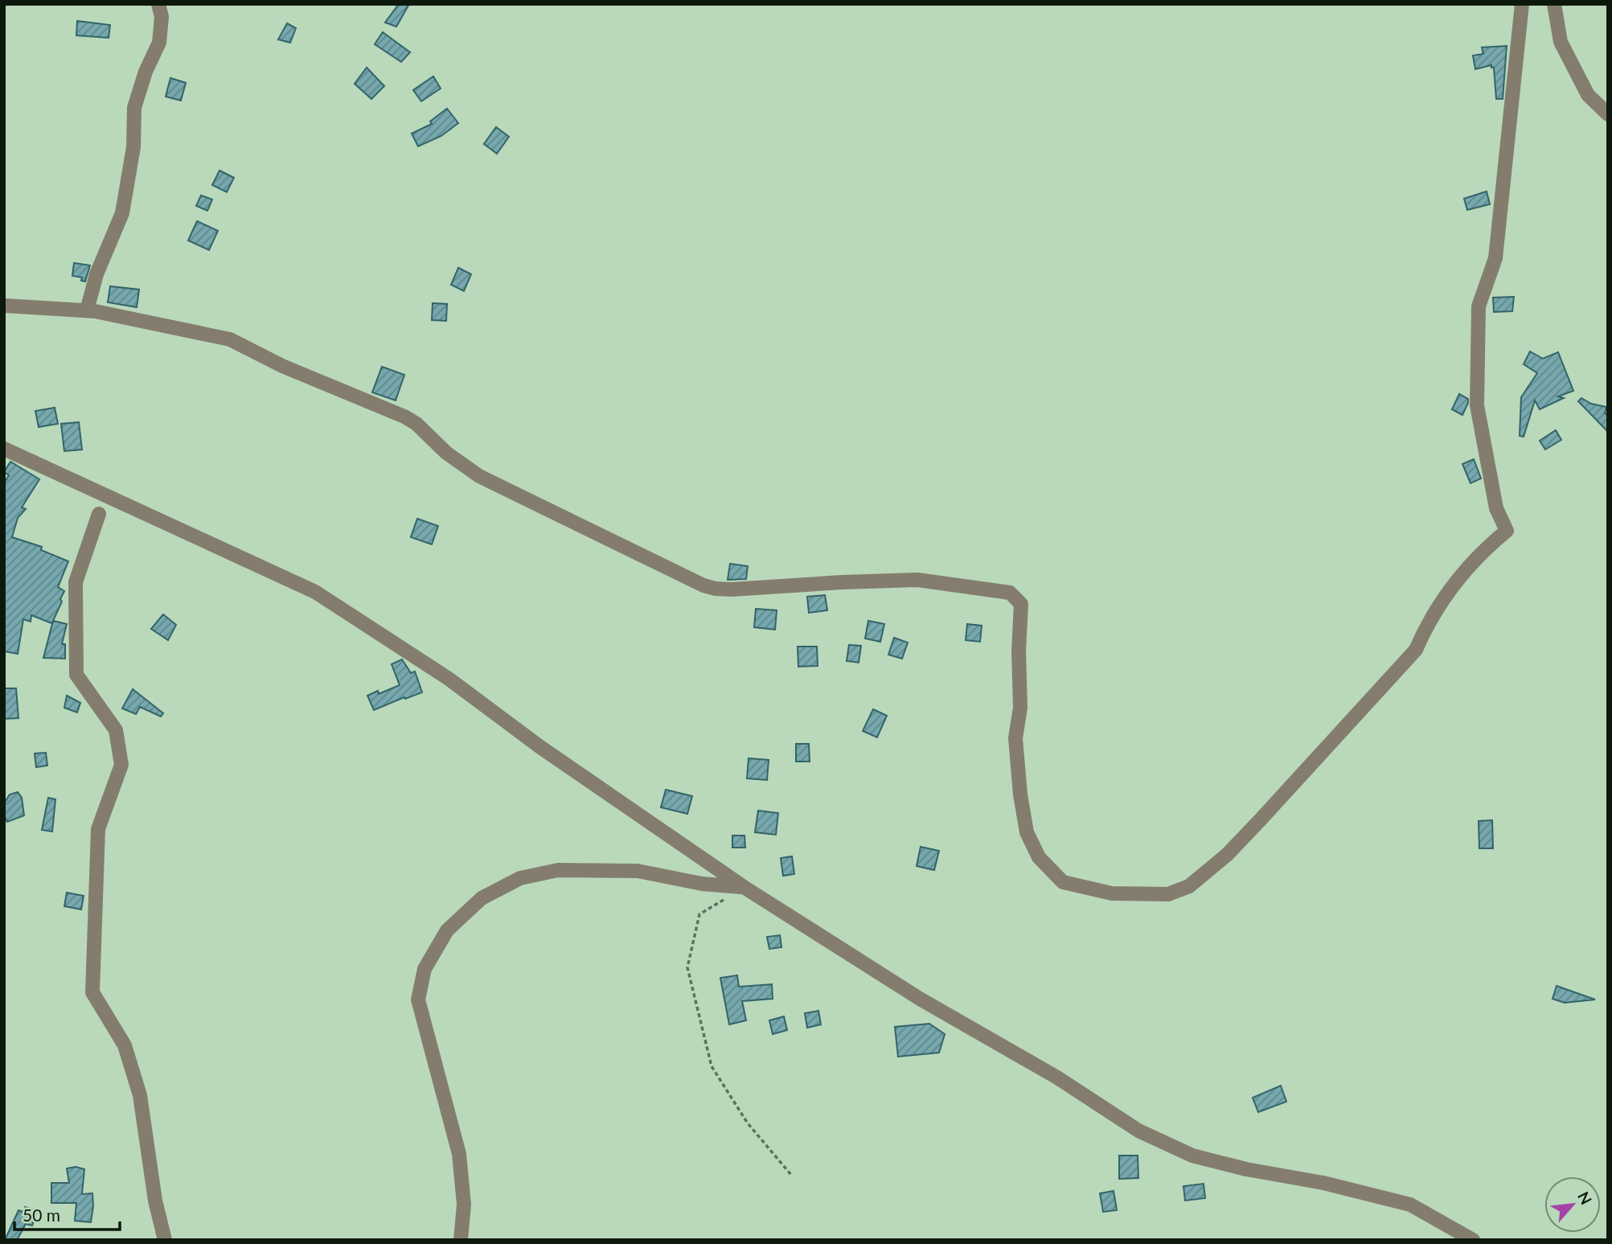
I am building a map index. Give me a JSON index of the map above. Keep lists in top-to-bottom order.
{
  "scale_bar": "50 m",
  "north": "top right"
}
